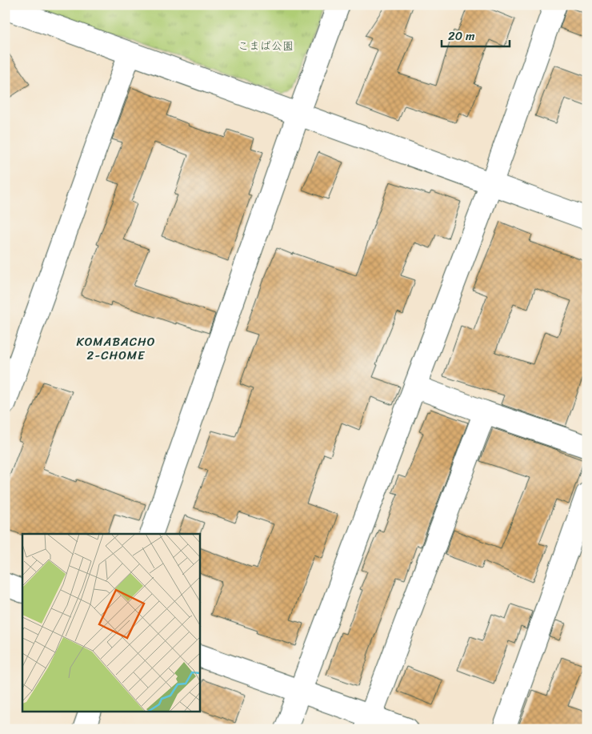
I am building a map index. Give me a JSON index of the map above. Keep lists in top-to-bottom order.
{
  "districts": ["KOMABACHO 2-CHOME"],
  "parks": ["こまば公園"],
  "scale_bar": "20 m"
}
